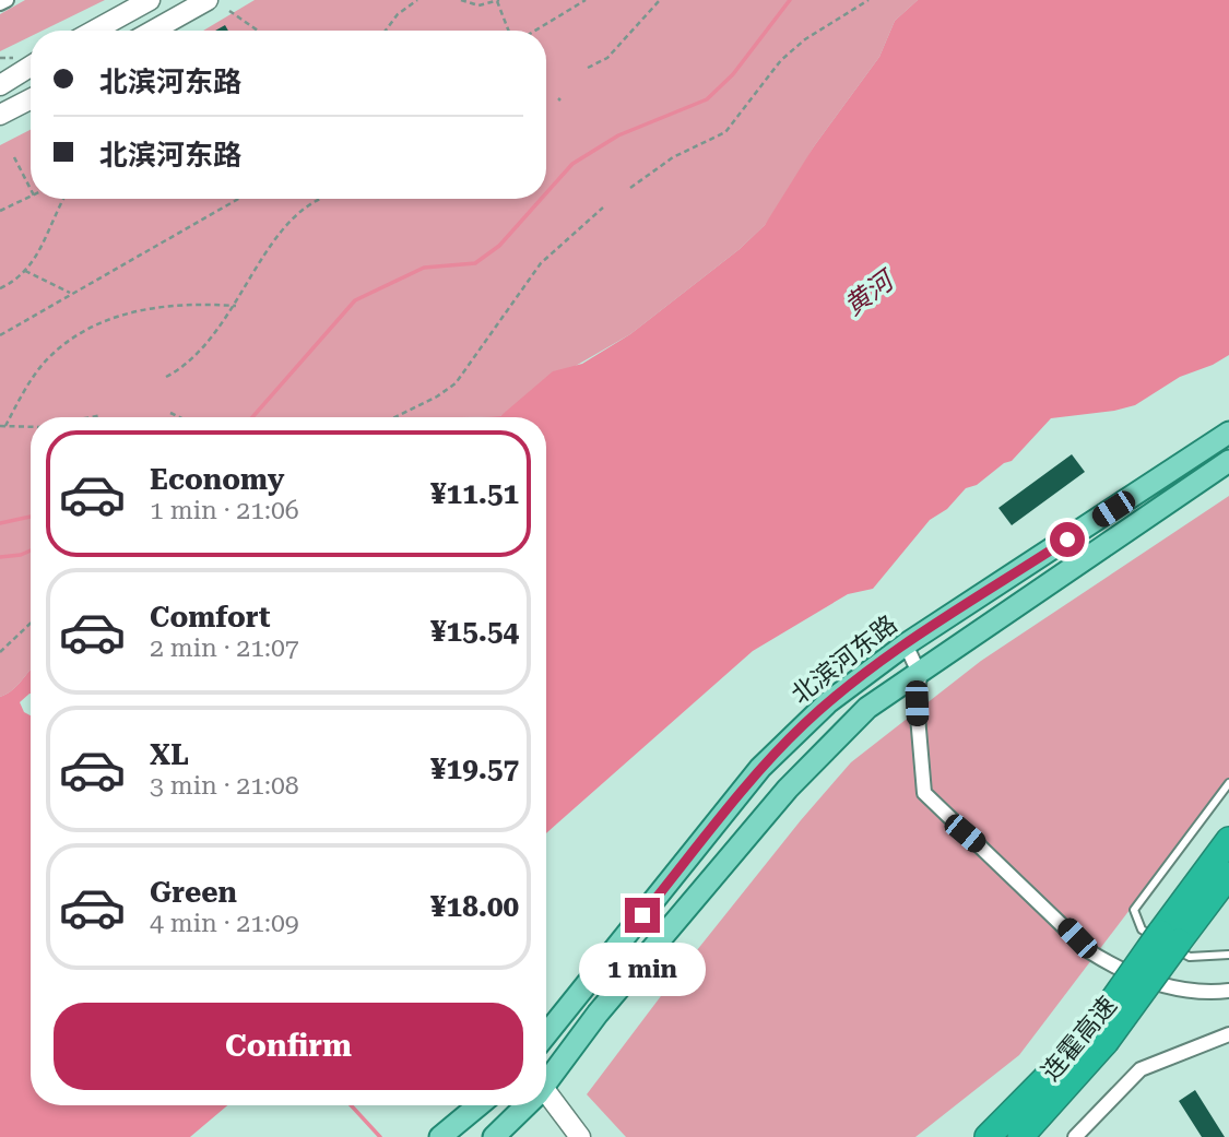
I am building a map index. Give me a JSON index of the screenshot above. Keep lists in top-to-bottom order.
{
  "streets": {
    "highway": ["连霍高速"],
    "main road": ["北滨河东路"]
  },
  "water": ["黄河"],
  "page": {
    "banner": ["北滨河东路", "北滨河东路"],
    "list": [
      {
        "name": "Economy",
        "note": "1 min · 21:06",
        "value": "¥11.51"
      },
      {
        "name": "Comfort",
        "note": "2 min · 21:07",
        "value": "¥15.54"
      },
      {
        "name": "XL",
        "note": "3 min · 21:08",
        "value": "¥19.57"
      },
      {
        "name": "Green",
        "note": "4 min · 21:09",
        "value": "¥18.00"
      }
    ],
    "bubble": "1 min",
    "buttons": "Confirm"
  }
}
